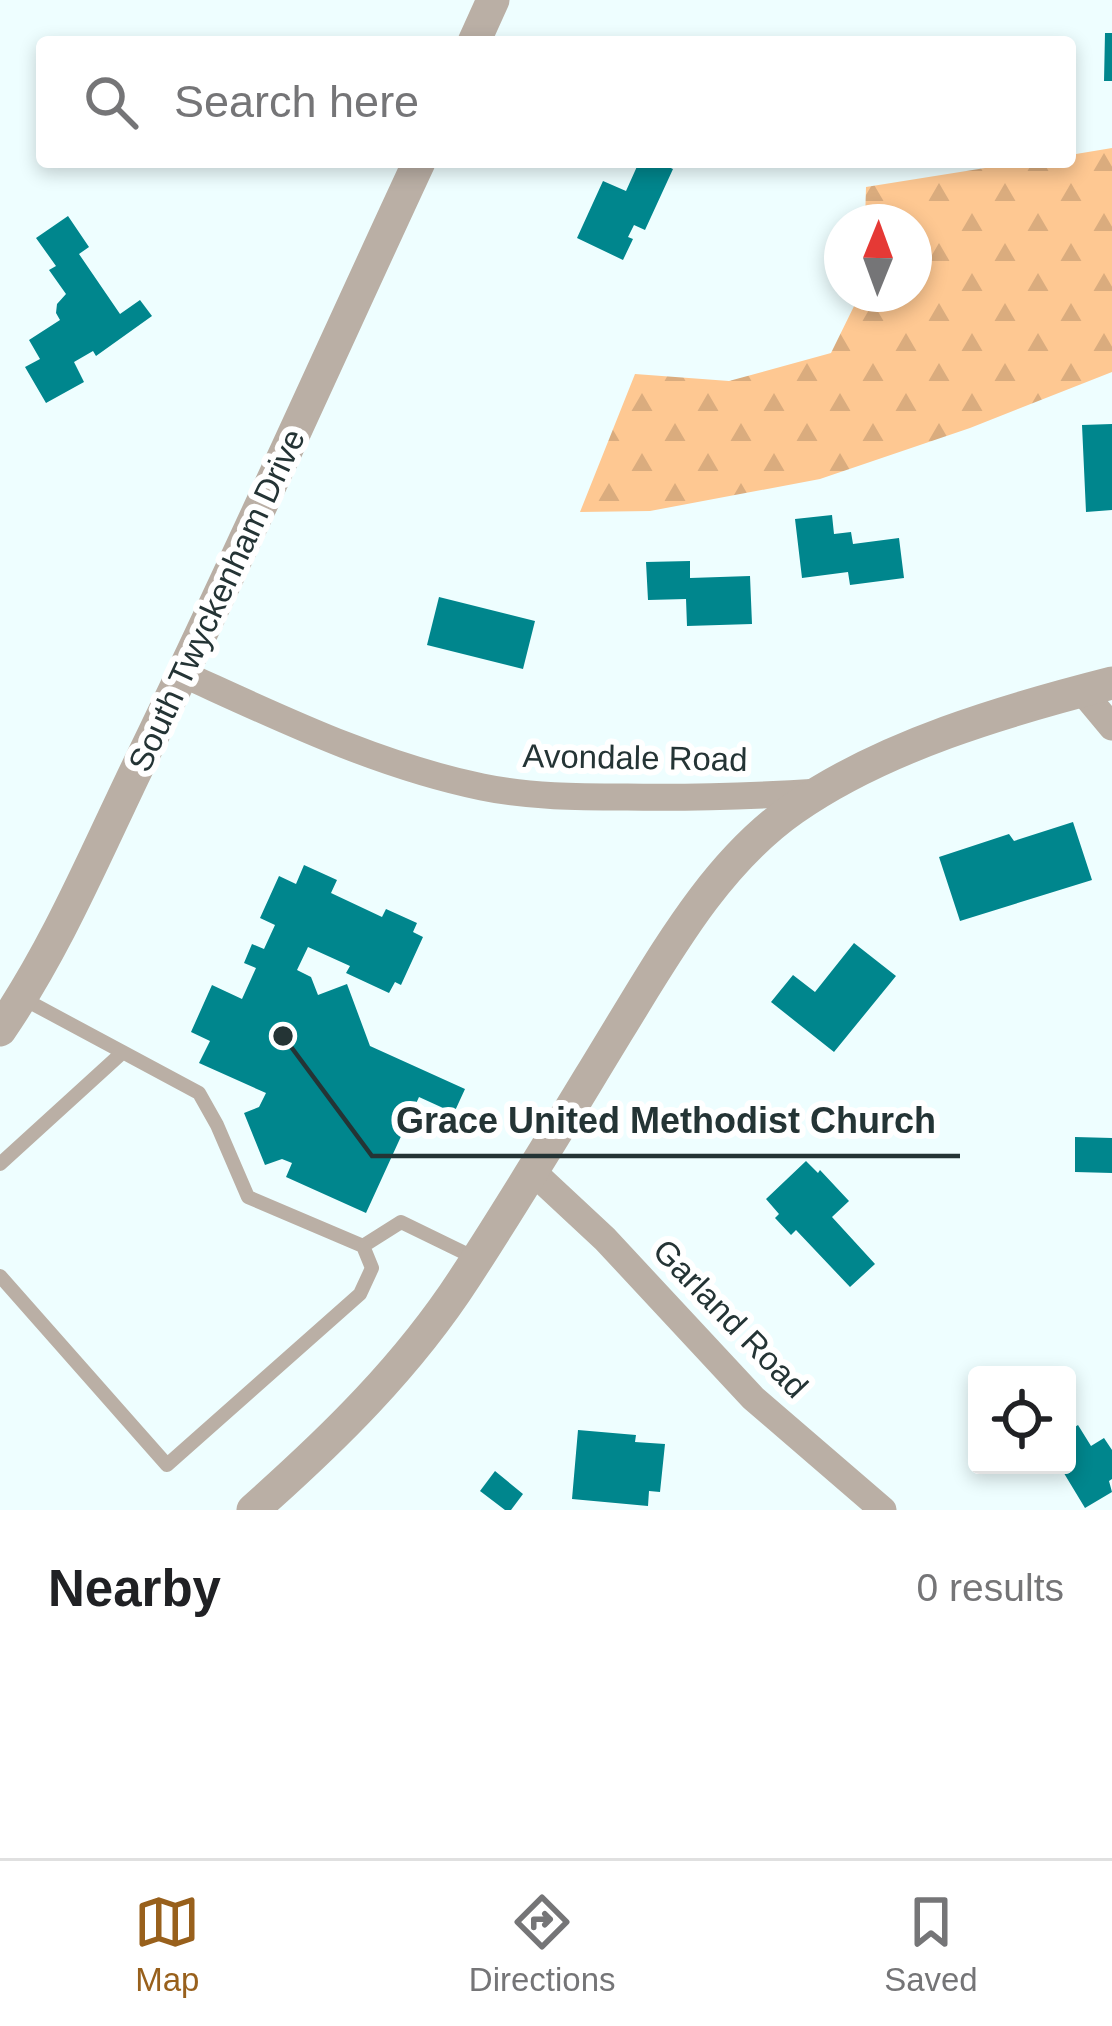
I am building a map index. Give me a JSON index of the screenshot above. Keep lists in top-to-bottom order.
{
  "streets": {
    "street": ["South Twyckenham Drive", "Avondale Road", "Garland Road"]
  },
  "crossings": [
    ["South Twyckenham Drive", "Avondale Road"]
  ],
  "places": ["Grace United Methodist Church"],
  "north": "top",
  "page": {
    "search": "Search here",
    "heading": ["Nearby", "0 results"],
    "nav": ["Map", "Directions", "Saved"]
  }
}
